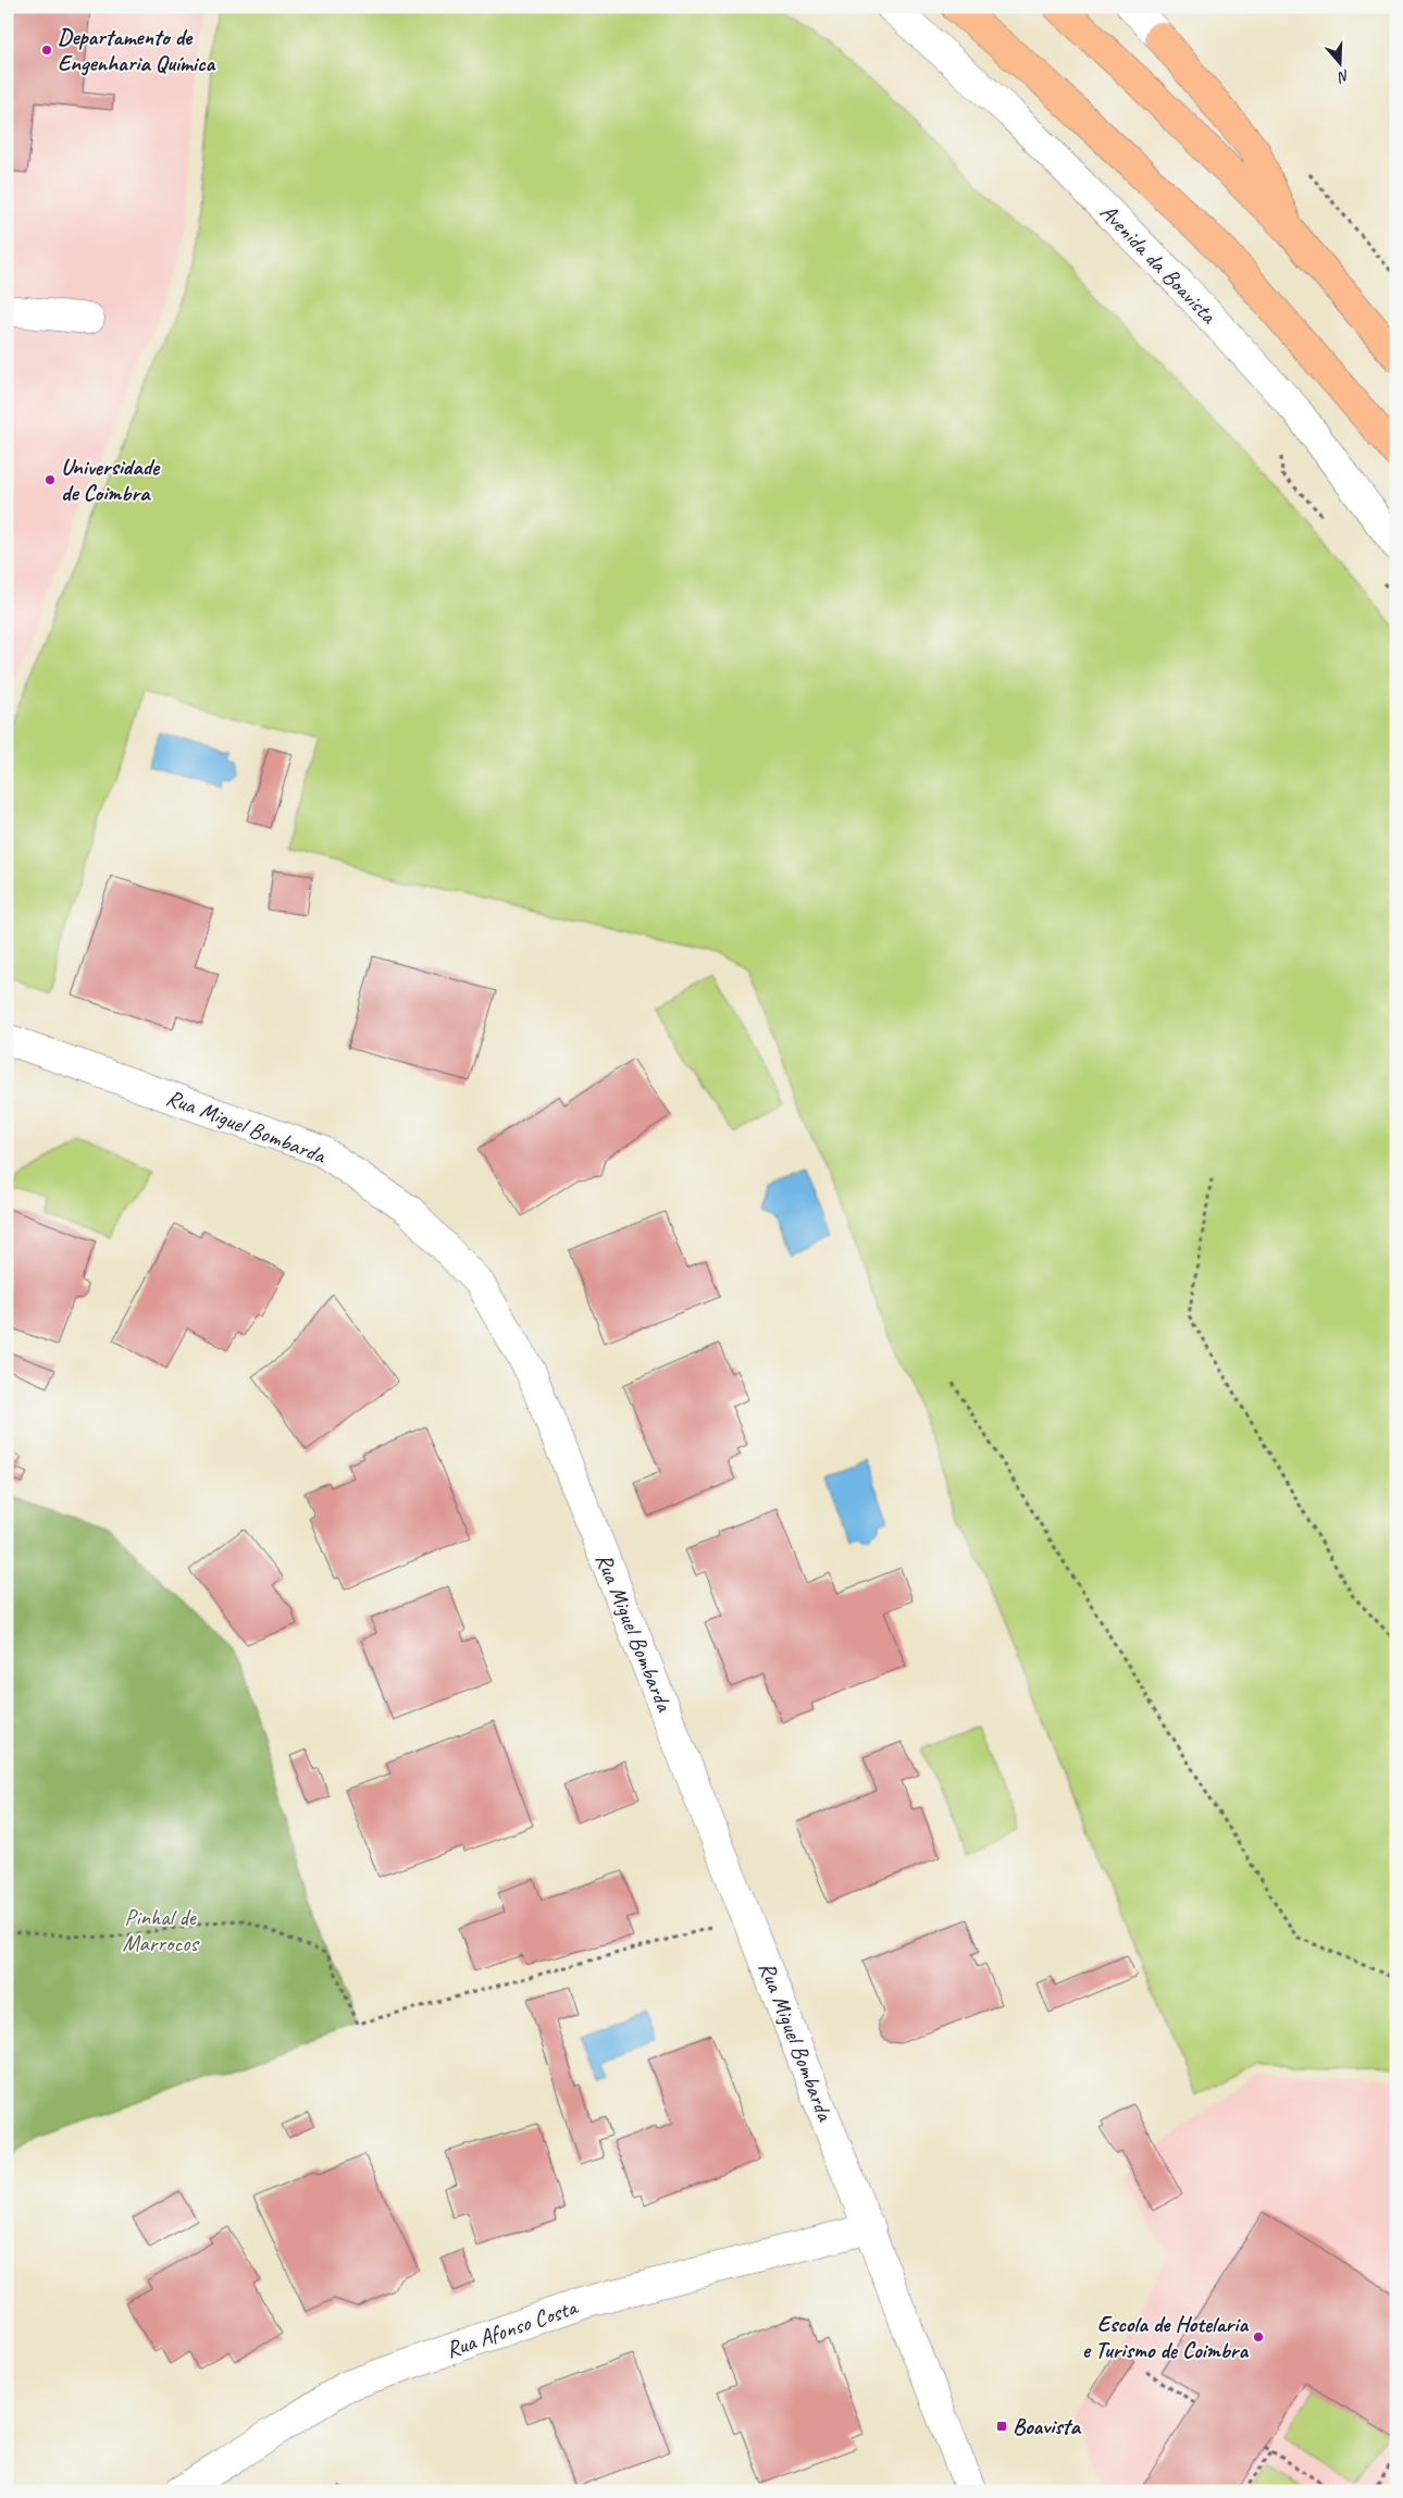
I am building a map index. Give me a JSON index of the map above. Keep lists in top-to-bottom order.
{
  "streets": {
    "street": ["Avenida da Boavista", "Rua Miguel Bombarda", "Rua Afonso Costa"]
  },
  "crossings": [
    ["Rua Miguel Bombarda", "Rua Afonso Costa"]
  ],
  "parks": ["Pinhal de Marrocos"],
  "places": {
    "other": ["Departamento de Engenharia Química", "Universidade de Coimbra", "Escola de Hotelaria e Turismo de Coimbra"],
    "transit": ["Boavista"]
  },
  "north": "bottom"
}
